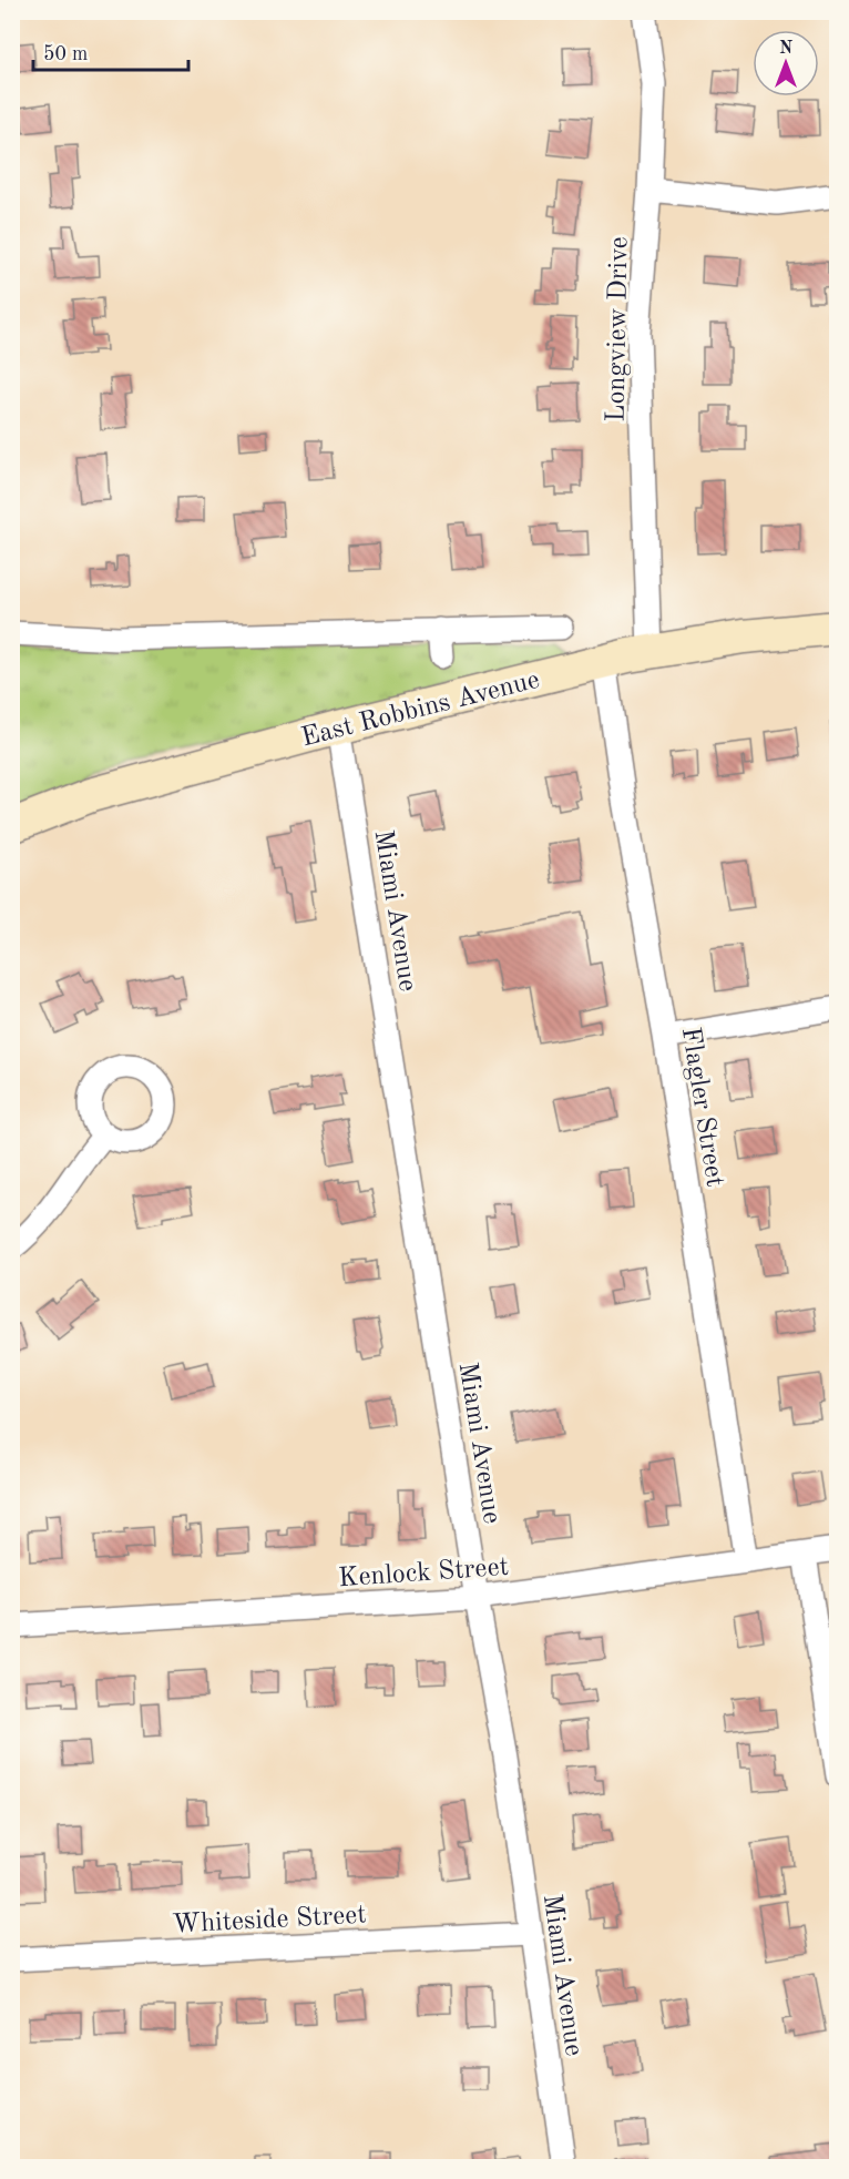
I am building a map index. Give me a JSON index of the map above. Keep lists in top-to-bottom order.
{
  "streets": {
    "main road": ["East Robbins Avenue"],
    "street": [
      "Longview Drive",
      "Miami Avenue",
      "Flagler Street",
      "Kenlock Street",
      "Whiteside Street"
    ]
  },
  "crossings": [
    ["Longview Drive", "East Robbins Avenue"],
    ["East Robbins Avenue", "Miami Avenue"],
    ["East Robbins Avenue", "Flagler Street"],
    ["Miami Avenue", "Kenlock Street"],
    ["Miami Avenue", "Whiteside Street"],
    ["Flagler Street", "Kenlock Street"]
  ],
  "scale_bar": "50 m",
  "north": "top"
}
